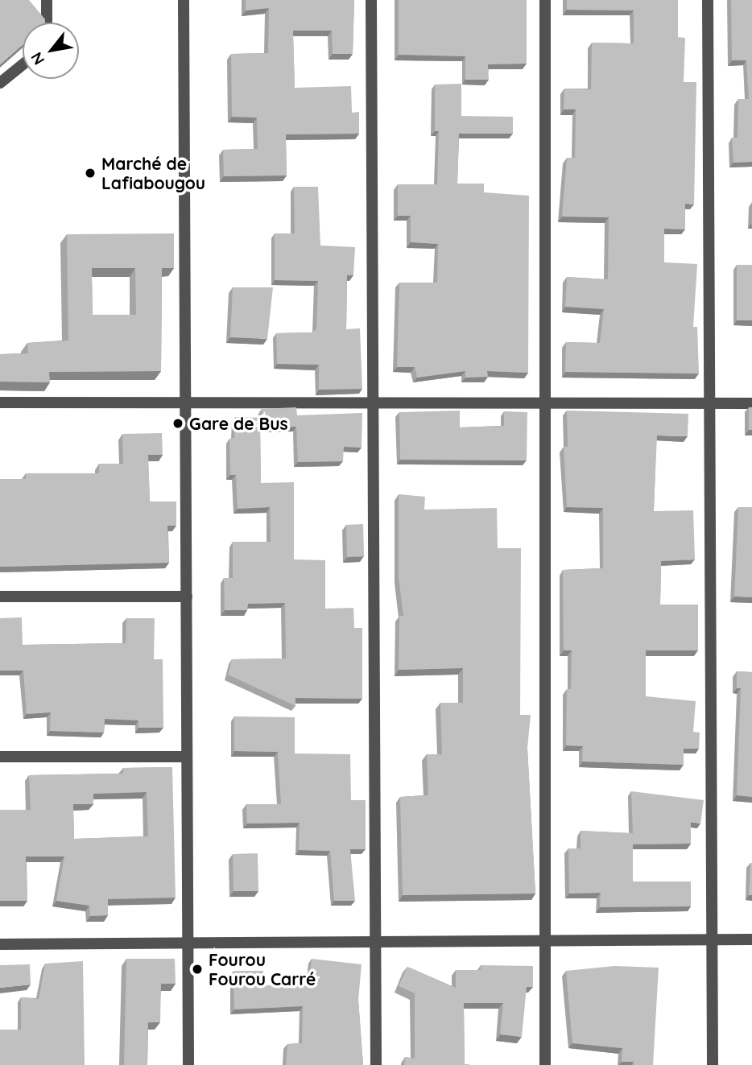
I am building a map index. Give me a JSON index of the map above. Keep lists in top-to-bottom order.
{
  "places": ["Marché de Lafiabougou", "Gare de Bus", "Fourou Fourou Carré"],
  "north": "bottom left"
}
